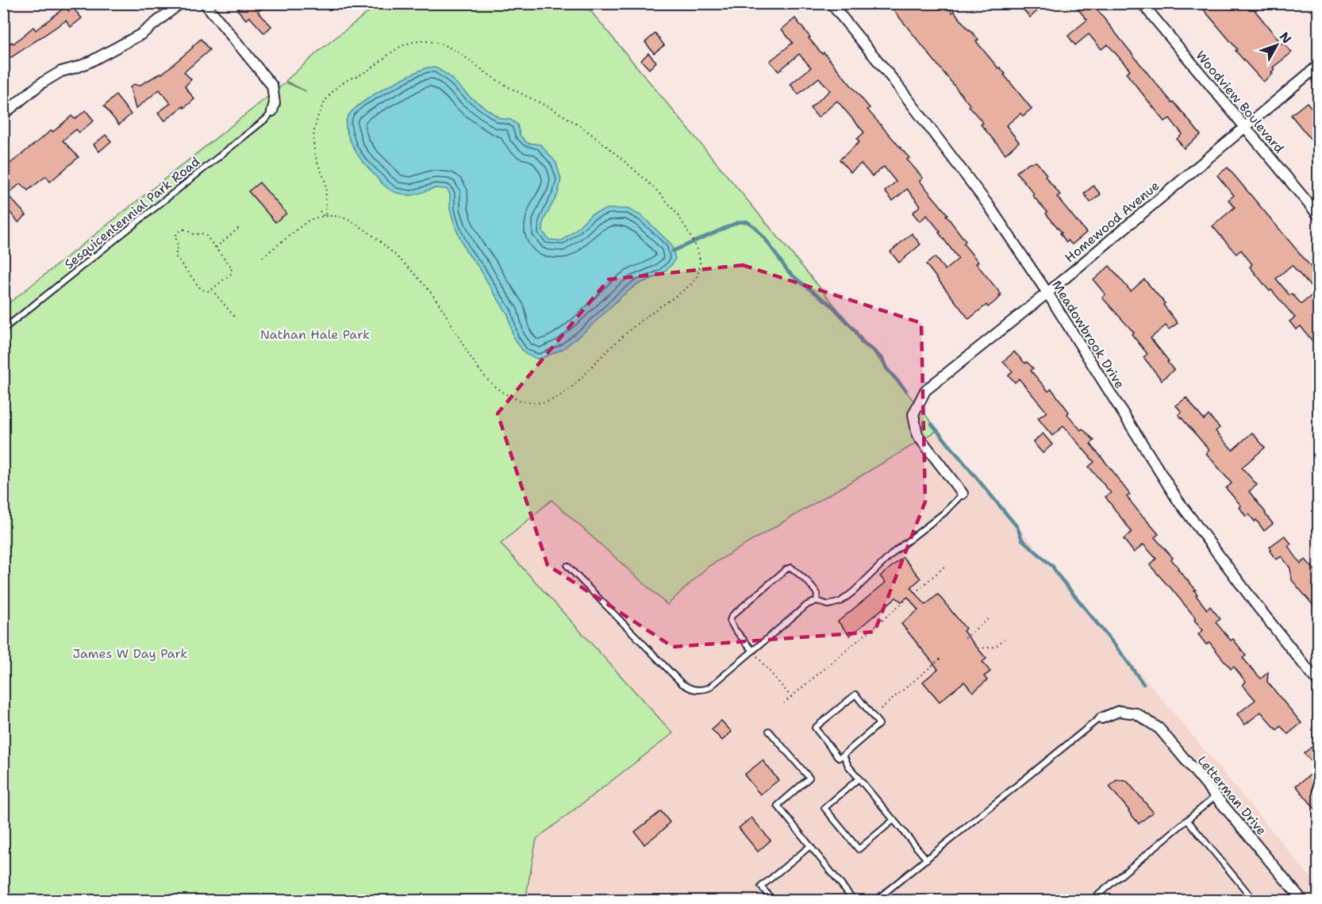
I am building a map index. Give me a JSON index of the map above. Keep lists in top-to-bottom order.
{
  "streets": {
    "street": [
      "Woodview Boulevard",
      "Homewood Avenue",
      "Meadowbrook Drive",
      "Letterman Drive"
    ],
    "lane": ["Sesquicentennial Park Road"]
  },
  "crossings": [
    ["Woodview Boulevard", "Homewood Avenue"],
    ["Homewood Avenue", "Meadowbrook Drive"]
  ],
  "parks": ["Nathan Hale Park", "James W Day Park"],
  "north": "top right"
}
